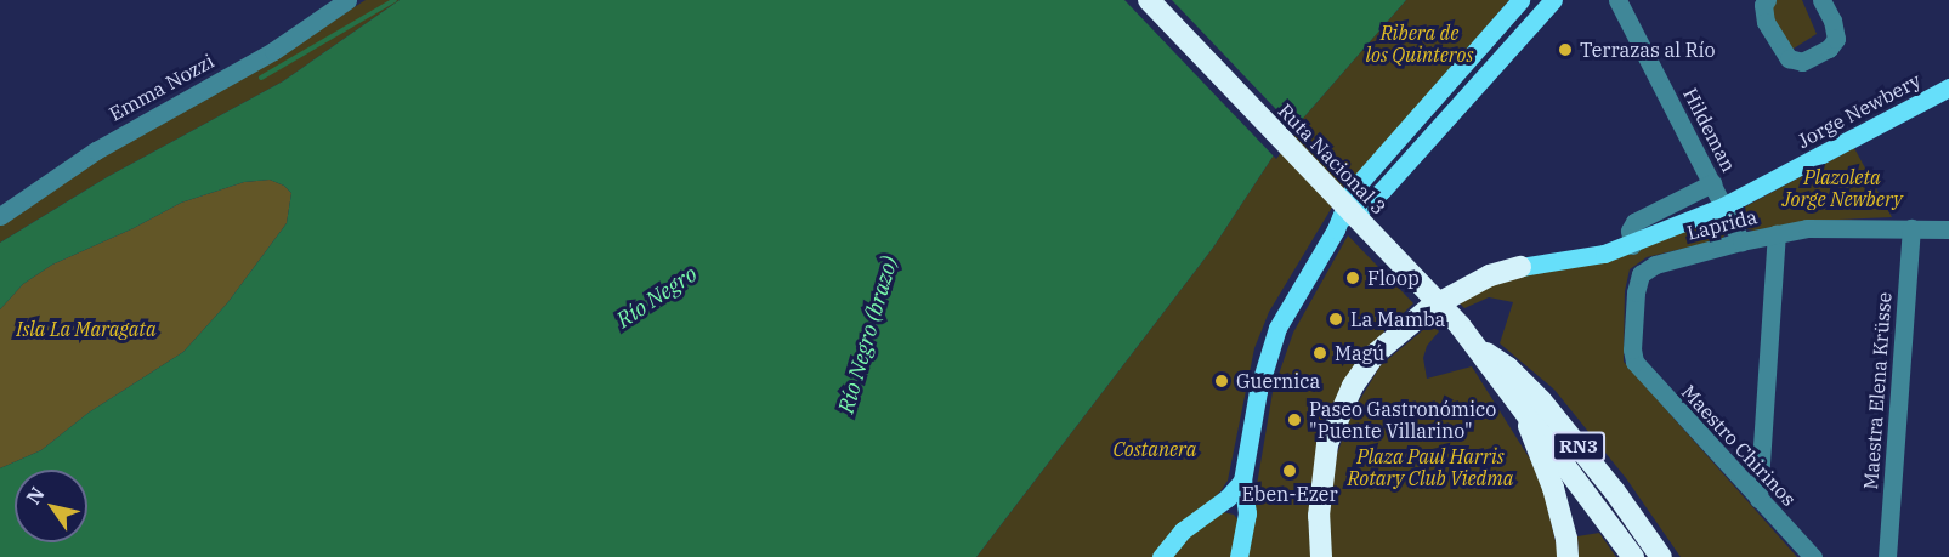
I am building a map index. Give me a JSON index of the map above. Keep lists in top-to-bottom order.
{
  "streets": {
    "highway": ["Ruta Nacional 3", "RN3"],
    "main road": ["Jorge Newbery"],
    "street": [
      "Emma Nozzi",
      "Hildeman",
      "Laprida",
      "Maestra Elena Krüsse",
      "Maestro Chirinos"
    ]
  },
  "crossings": [
    ["Jorge Newbery", "Hildeman"],
    ["Hildeman", "Laprida"],
    ["Laprida", "Maestra Elena Krüsse"],
    ["Laprida", "Maestro Chirinos"]
  ],
  "water": ["Río Negro", "Río Negro (brazo)"],
  "parks": [
    "Ribera de los Quinteros",
    "Plazoleta Jorge Newbery",
    "Isla La Maragata",
    "Costanera",
    "Plaza Paul Harris Rotary Club Viedma"
  ],
  "places": [
    "Terrazas al Río",
    "Floop",
    "La Mamba",
    "Magú",
    "Guernica",
    "Paseo Gastronómico \"Puente Villarino\"",
    "Eben-Ezer"
  ],
  "north": "top left"
}
